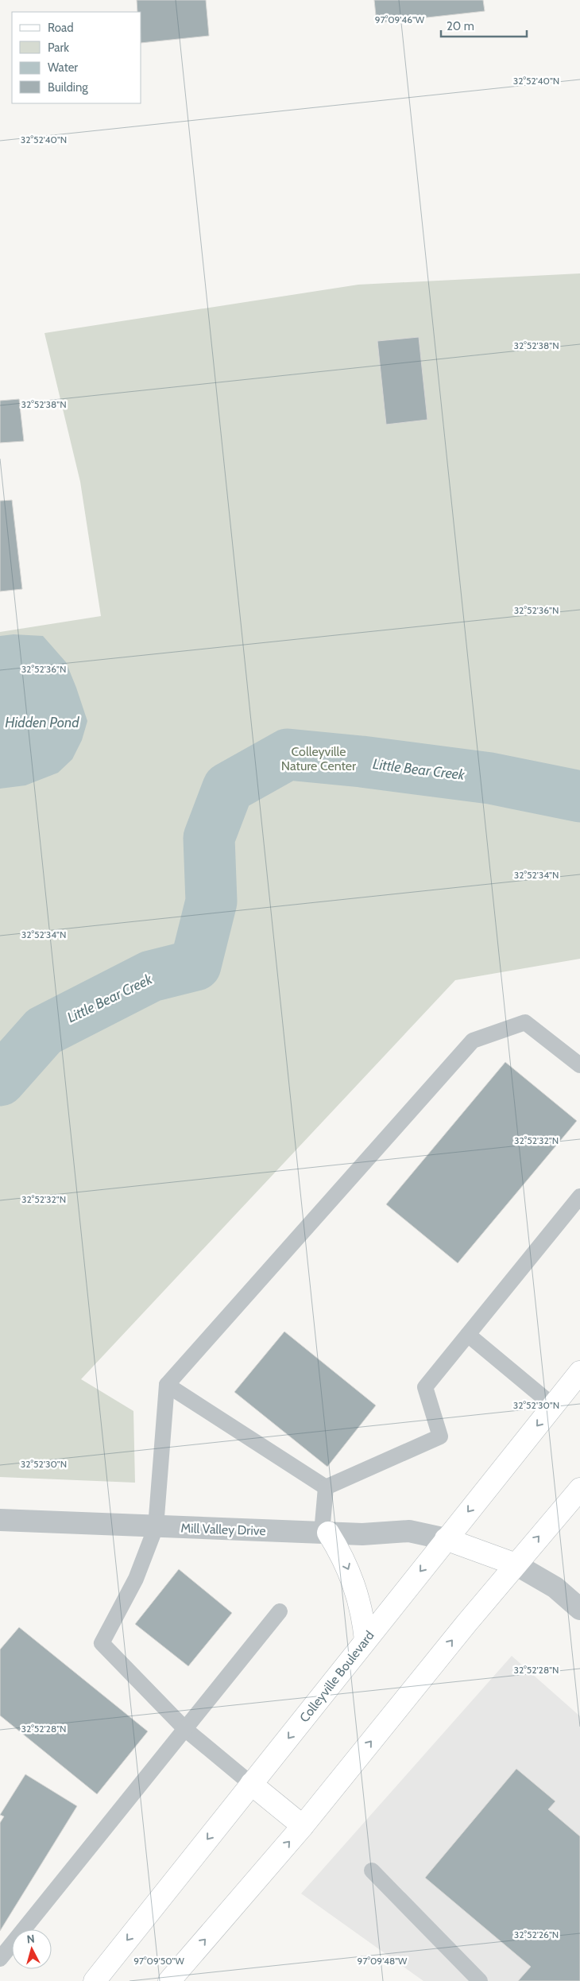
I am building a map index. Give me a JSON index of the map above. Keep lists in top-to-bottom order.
{
  "streets": {
    "main road": ["Colleyville Boulevard"],
    "street": ["Mill Valley Drive"]
  },
  "crossings": [
    ["Mill Valley Drive", "Colleyville Boulevard"]
  ],
  "water": ["Hidden Pond", "Little Bear Creek"],
  "parks": ["Colleyville Nature Center"],
  "legend": [
    "Road",
    "Park",
    "Water",
    "Building"
  ],
  "scale_bar": "20 m",
  "north": "top",
  "coordinates": [
    "97°09'46\"W",
    "32°52'40\"N",
    "32°52'38\"N",
    "32°52'36\"N",
    "32°52'34\"N",
    "32°52'32\"N",
    "32°52'30\"N",
    "32°52'28\"N",
    "32°52'26\"N",
    "97°09'50\"W",
    "97°09'48\"W"
  ]
}
